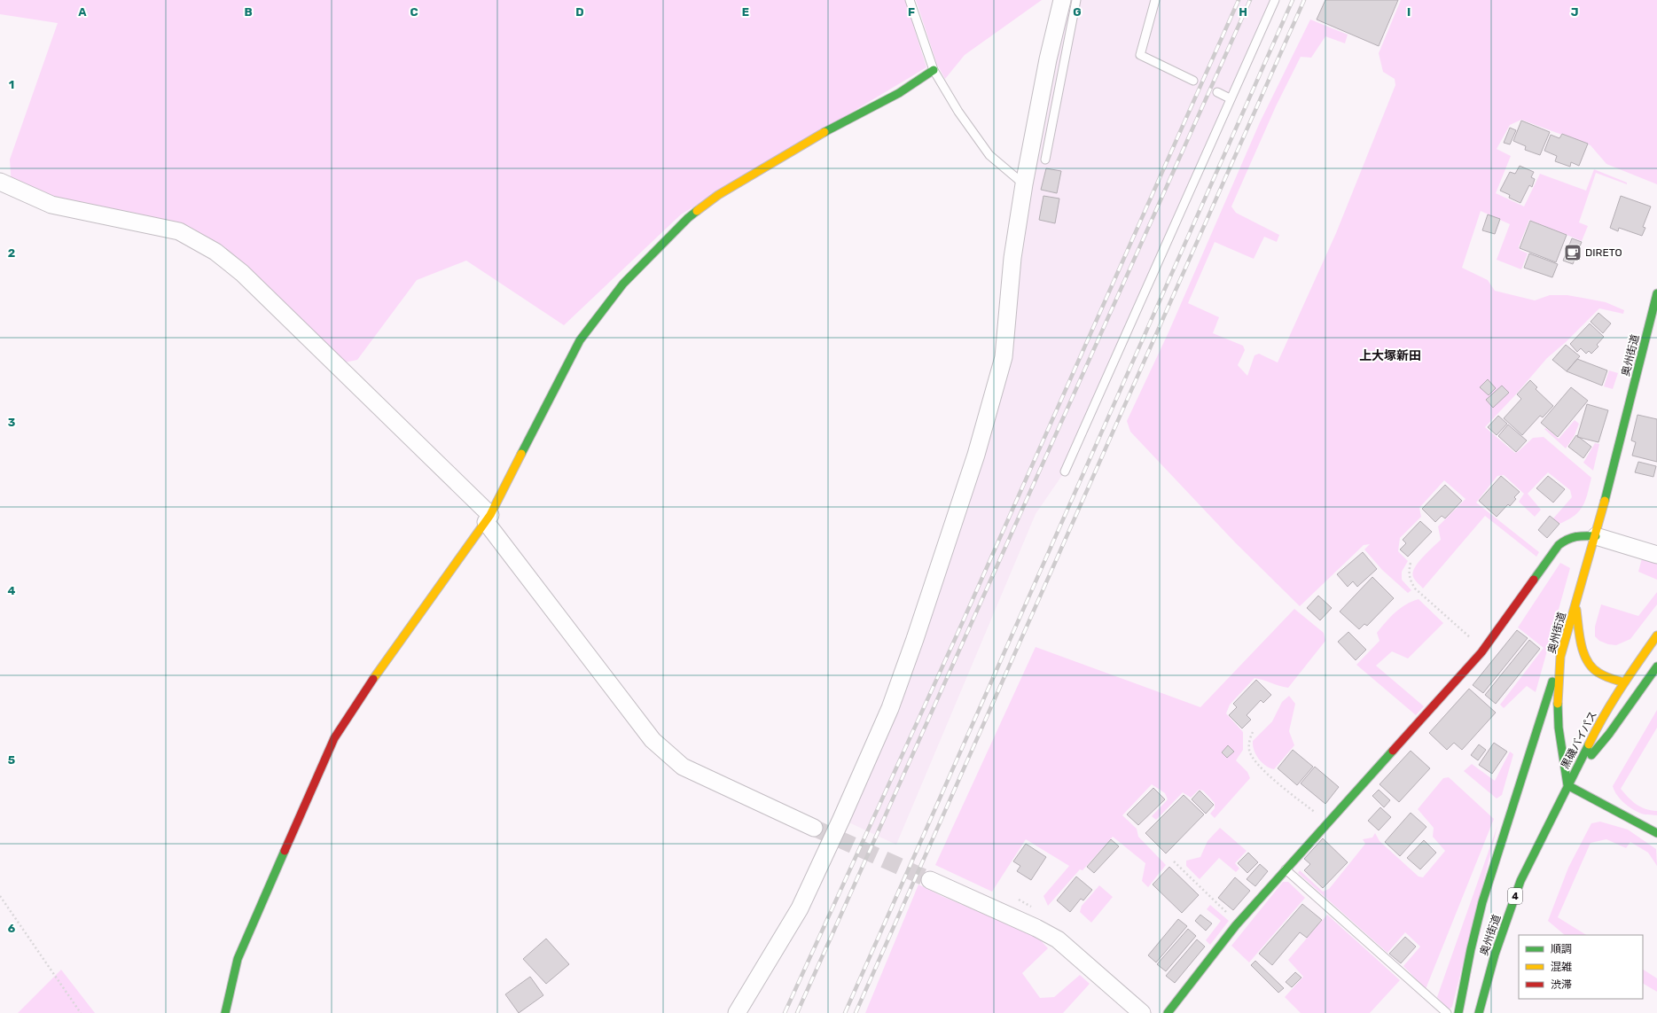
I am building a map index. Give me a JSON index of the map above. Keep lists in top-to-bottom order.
{
  "streets": {
    "main road": ["奥州街道", "黒磯バイパス", "4"]
  },
  "crossings": [
    ["奥州街道", "黒磯バイパス"]
  ],
  "districts": ["上大塚新田"],
  "places": {
    "cafe": ["DIRETO"]
  },
  "legend": ["順調", "混雑", "渋滞"],
  "grid": {
    "columns": [
      "A",
      "B",
      "C",
      "D",
      "E",
      "F",
      "G",
      "H",
      "I",
      "J"
    ],
    "rows": [
      "1",
      "2",
      "3",
      "4",
      "5",
      "6"
    ]
  }
}
